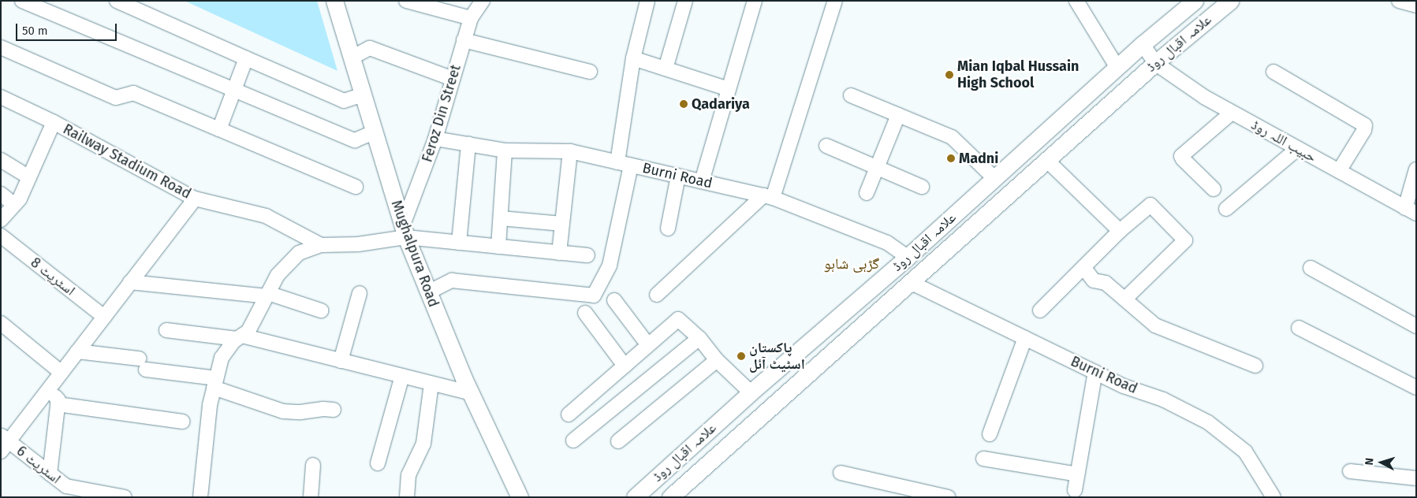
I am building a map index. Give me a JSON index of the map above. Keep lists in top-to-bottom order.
{
  "streets": {
    "main road": ["علامہ اقبال روڈ", "Mughalpura Road"],
    "street": [
      "Feroz Din Street",
      "حبیب اللہ روڈ",
      "Railway Stadium Road",
      "Burni Road",
      "اسٹریٹ 8",
      "اسٹریٹ 6"
    ]
  },
  "crossings": [
    ["علامہ اقبال روڈ", "حبیب اللہ روڈ"],
    ["علامہ اقبال روڈ", "Burni Road"],
    ["Feroz Din Street", "Burni Road"],
    ["Feroz Din Street", "Mughalpura Road"]
  ],
  "districts": ["گڑہی شاہو"],
  "places": [
    "Mian Iqbal Hussain High School",
    "Qadariya",
    "Madni",
    "پاکستان اسٹیٹ آئل"
  ],
  "scale_bar": "50 m",
  "north": "left"
}
